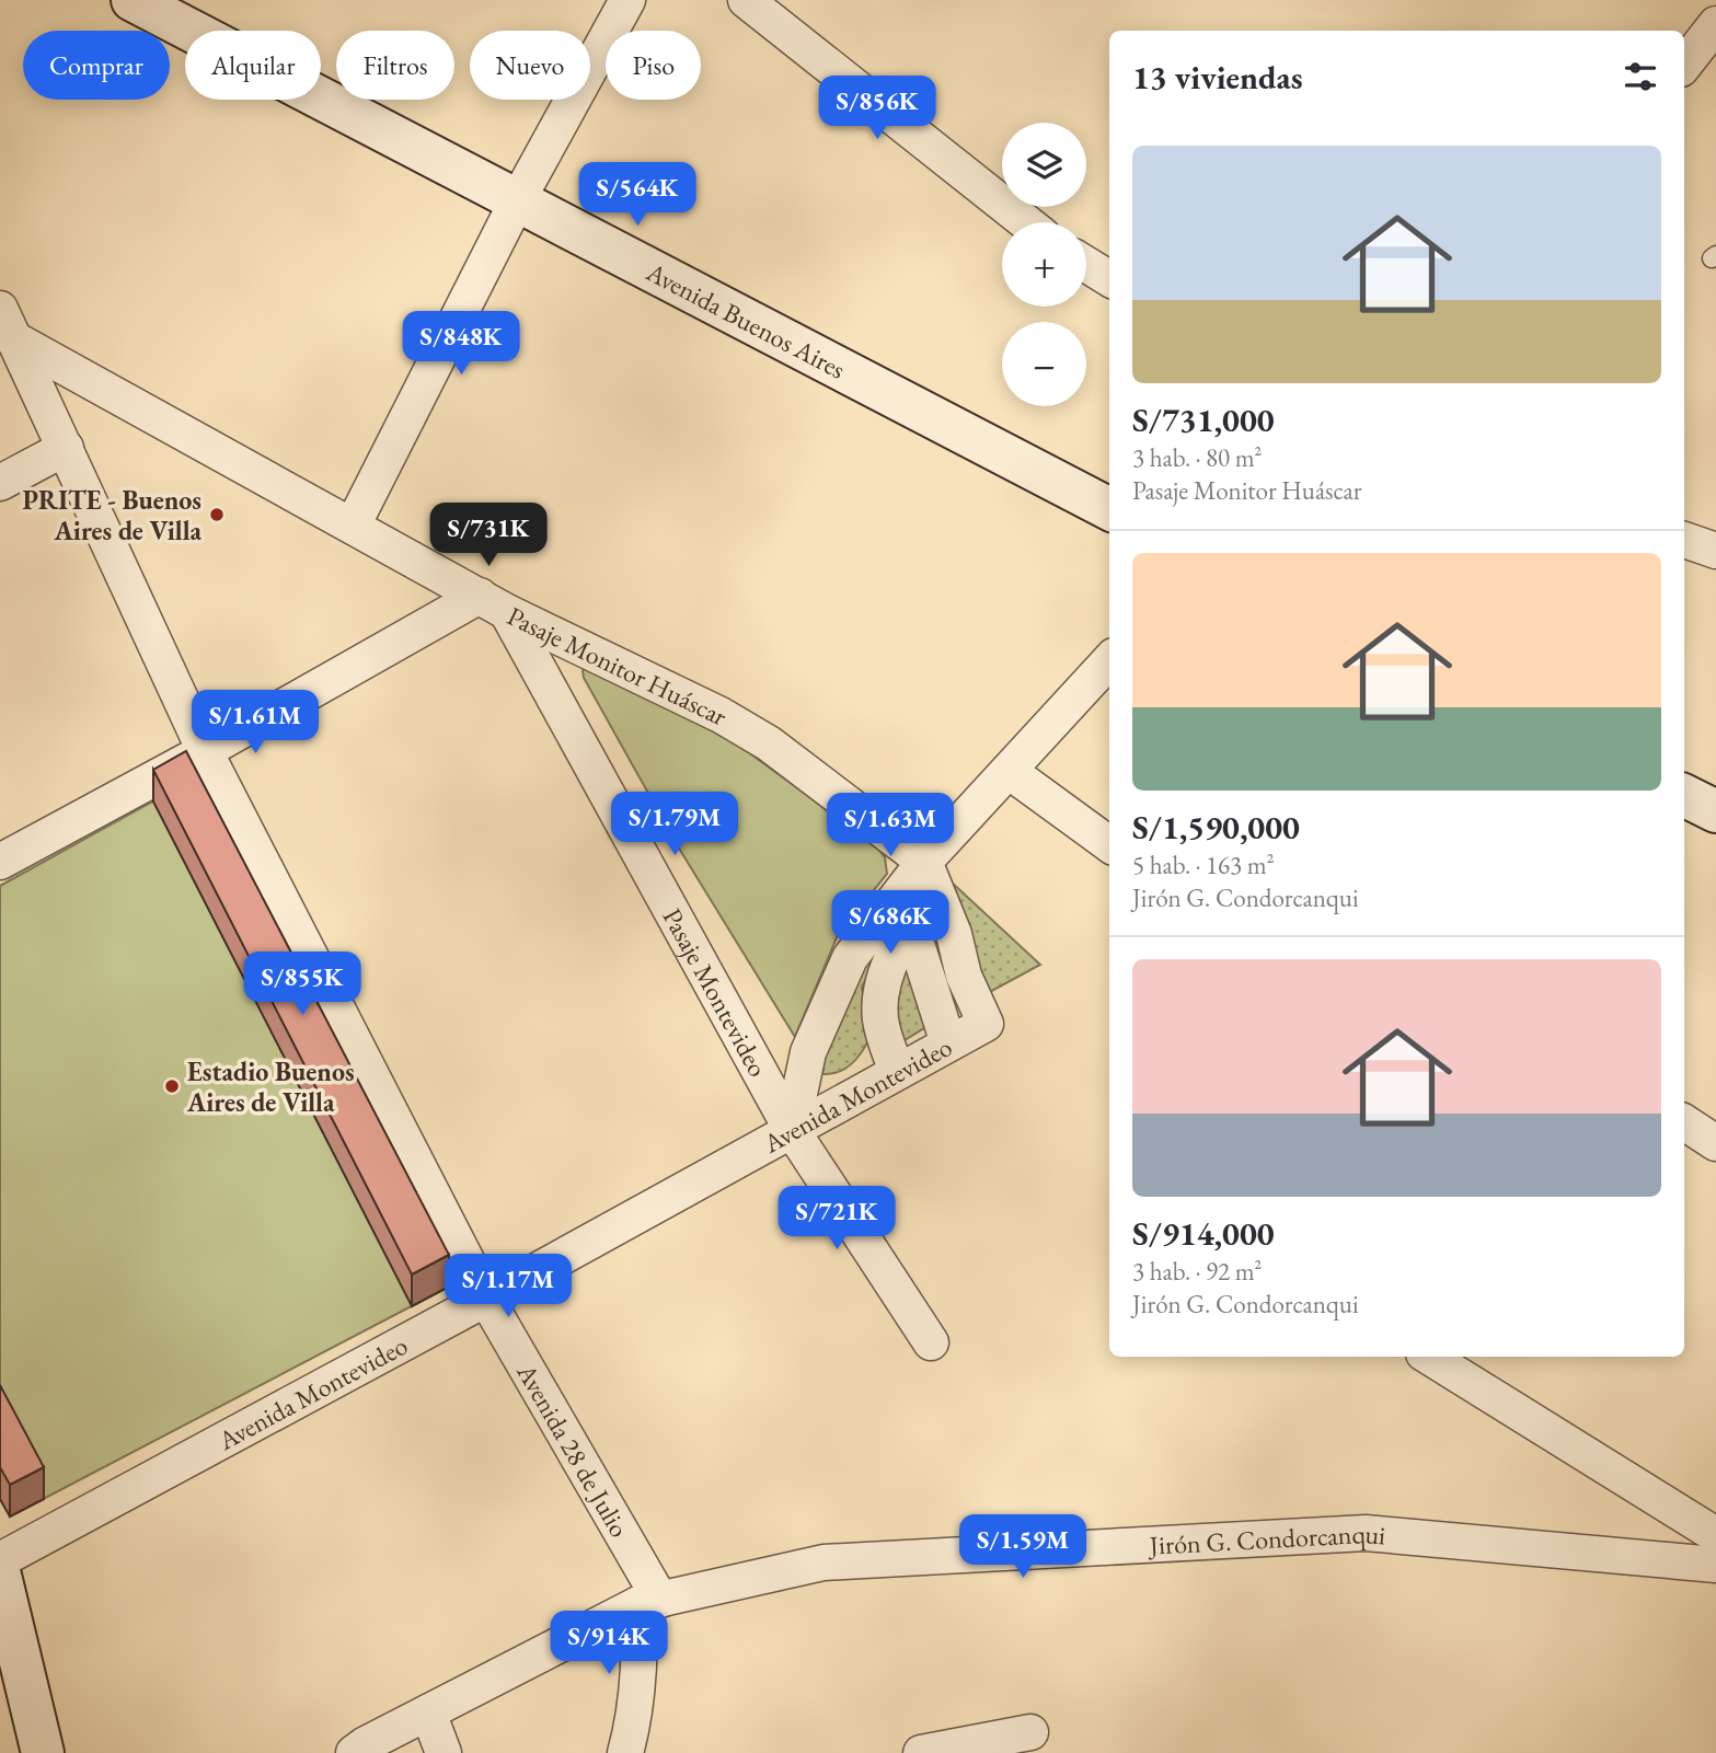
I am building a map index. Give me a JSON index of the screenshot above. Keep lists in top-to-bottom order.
{
  "streets": {
    "street": [
      "Avenida Buenos Aires",
      "Pasaje Monitor Huáscar",
      "Pasaje Montevideo",
      "Avenida Montevideo",
      "Avenida 28 de Julio",
      "Jirón G. Condorcanqui"
    ]
  },
  "crossings": [
    ["Pasaje Monitor Huáscar", "Pasaje Montevideo"],
    ["Pasaje Monitor Huáscar", "Avenida Montevideo"],
    ["Pasaje Monitor Huáscar", "Avenida 28 de Julio"],
    ["Pasaje Montevideo", "Avenida Montevideo"],
    ["Avenida Montevideo", "Avenida 28 de Julio"],
    ["Avenida 28 de Julio", "Jirón G. Condorcanqui"]
  ],
  "places": ["PRITE - Buenos Aires de Villa", "Estadio Buenos Aires de Villa"],
  "page": {
    "chip": [
      "Comprar",
      "Alquilar",
      "Filtros",
      "Nuevo",
      "Piso"
    ],
    "heading": "13 viviendas",
    "price": [
      "S/856K",
      "S/564K",
      "S/848K",
      "S/731K",
      "S/1.61M",
      "S/1.79M",
      "S/1.63M",
      "S/686K",
      "S/855K",
      "S/721K",
      "S/1.17M",
      "S/1.59M",
      "S/914K"
    ],
    "map_buttons": ["+", "−"],
    "list": [
      {
        "name": "S/731,000",
        "note": "3 hab. · 80 m² · Pasaje Monitor Huáscar"
      },
      {
        "name": "S/1,590,000",
        "note": "5 hab. · 163 m² · Jirón G. Condorcanqui"
      },
      {
        "name": "S/914,000",
        "note": "3 hab. · 92 m² · Jirón G. Condorcanqui"
      }
    ]
  }
}
